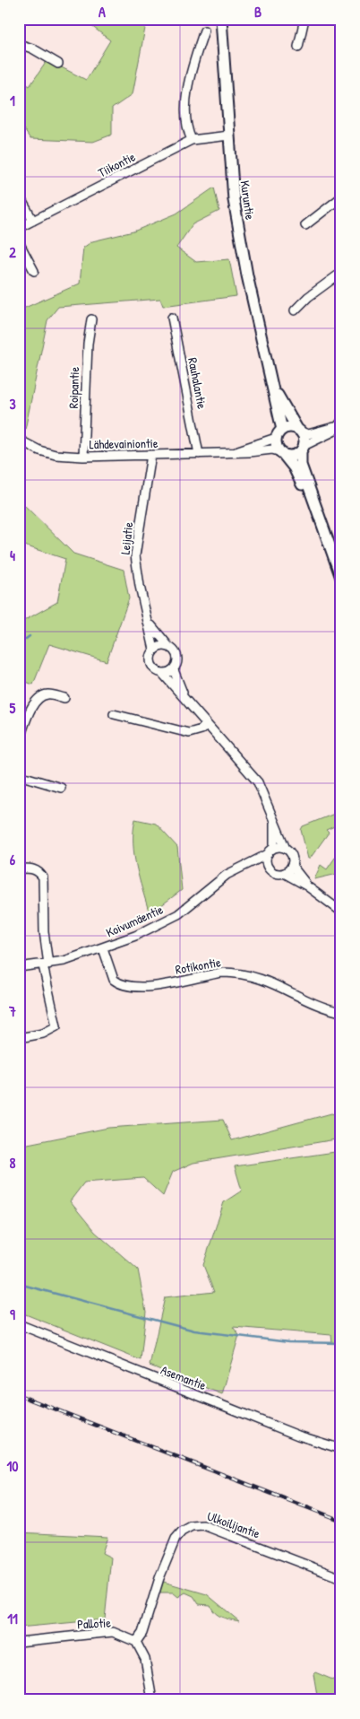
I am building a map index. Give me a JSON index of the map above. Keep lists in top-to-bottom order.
{
  "streets": {
    "main road": ["Kuruntie"],
    "street": [
      "Tiikontie",
      "Rauhalantie",
      "Roipantie",
      "Lähdevainiontie",
      "Leijatie",
      "Koivumäentie",
      "Rotikontie",
      "Asemantie",
      "Ulkoilijantie",
      "Pallotie"
    ]
  },
  "crossings": [
    ["Tiikontie", "Kuruntie"],
    ["Kuruntie", "Lähdevainiontie"],
    ["Rauhalantie", "Lähdevainiontie"],
    ["Roipantie", "Lähdevainiontie"],
    ["Lähdevainiontie", "Leijatie"],
    ["Leijatie", "Koivumäentie"],
    ["Koivumäentie", "Rotikontie"],
    ["Ulkoilijantie", "Pallotie"]
  ],
  "grid": {
    "columns": ["A", "B"],
    "rows": [
      "1",
      "2",
      "3",
      "4",
      "5",
      "6",
      "7",
      "8",
      "9",
      "10",
      "11"
    ]
  }
}
